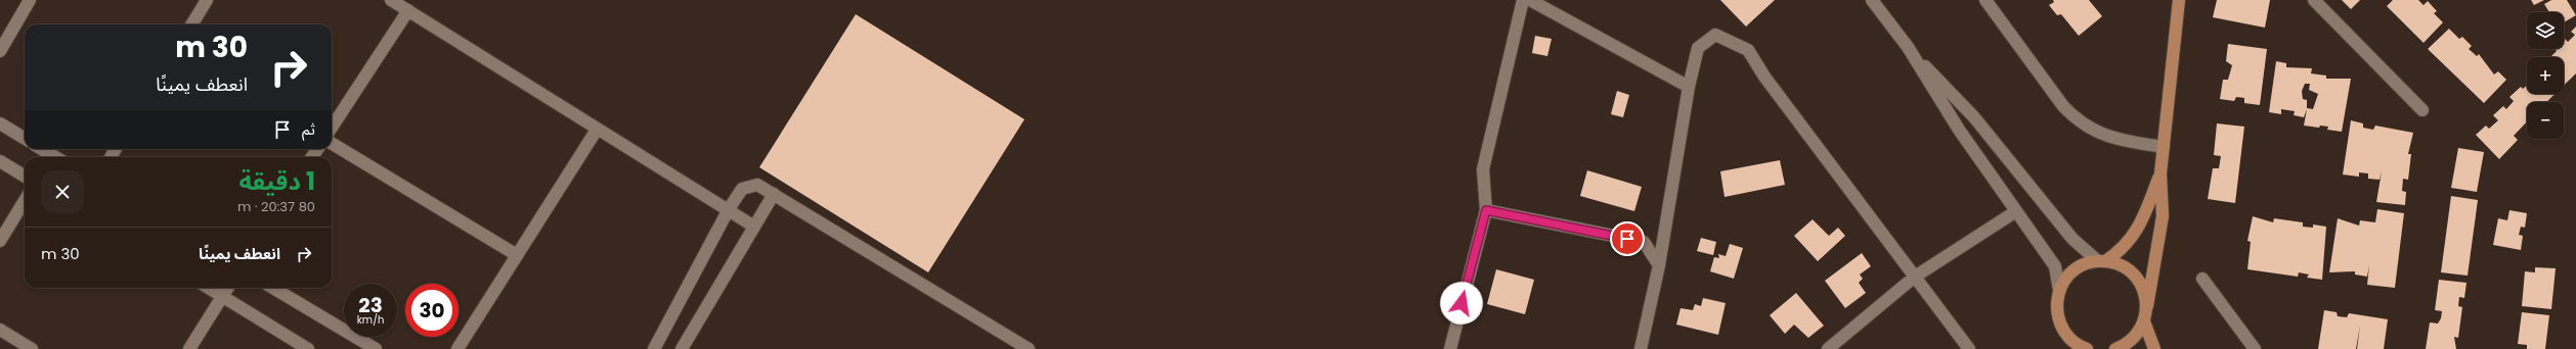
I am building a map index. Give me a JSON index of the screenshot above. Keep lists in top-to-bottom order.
{
  "page": {
    "map_buttons": ["+", "−"],
    "turn": ["30 m", "انعطف يمينًا"],
    "then": "ثم",
    "heading": ["1 دقيقة", "80 m · 20:37"],
    "list": [
      {
        "name": "انعطف يمينًا",
        "value": "30 m"
      }
    ],
    "speed": "23 km/h",
    "limit": "30"
  }
}
